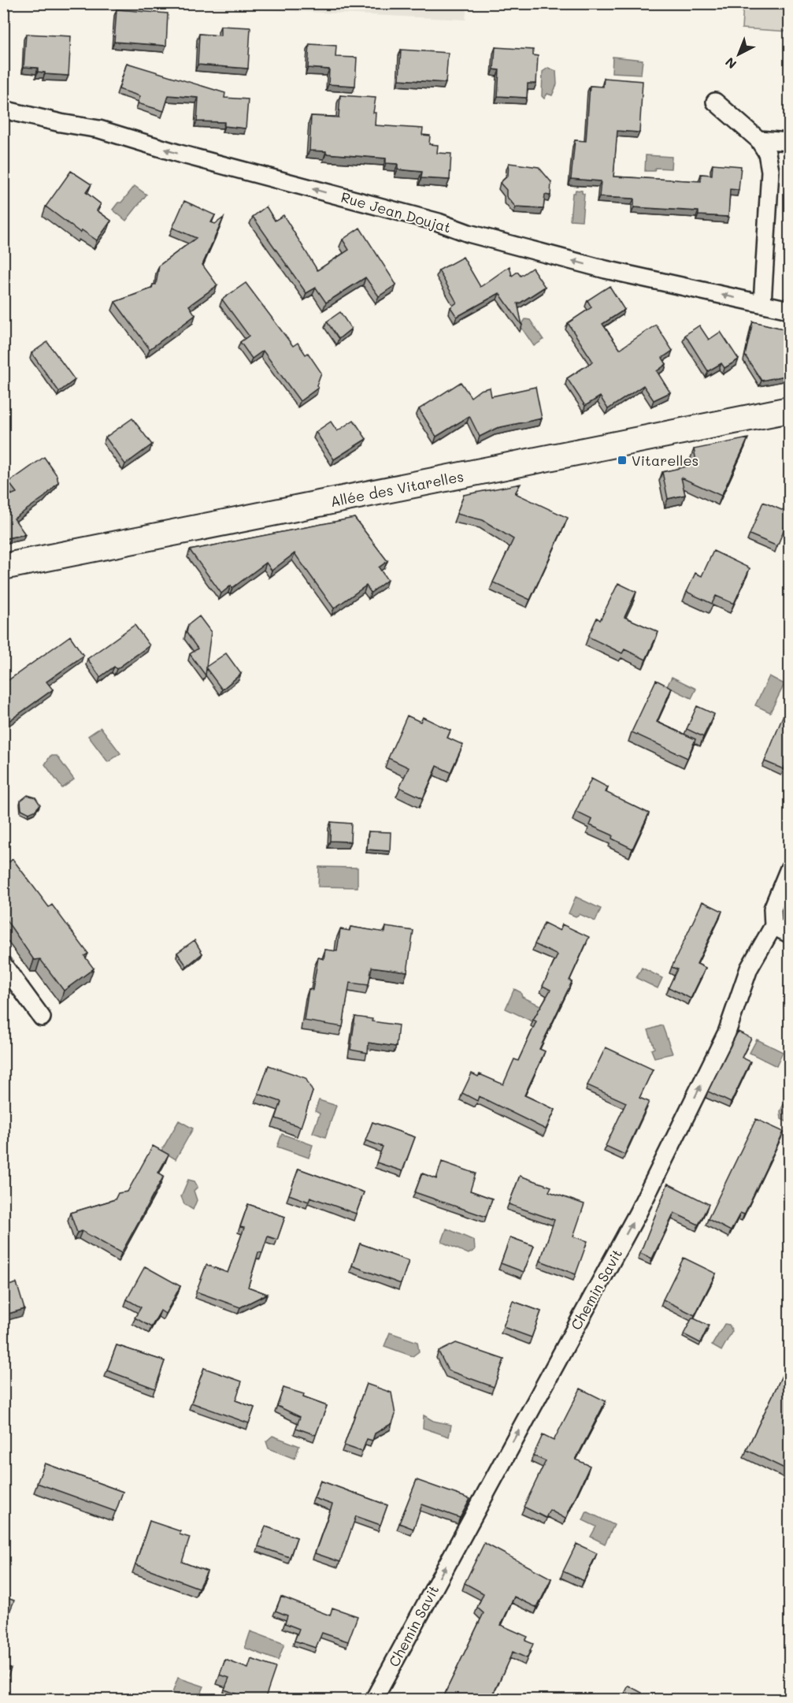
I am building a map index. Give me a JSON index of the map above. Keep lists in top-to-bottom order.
{
  "streets": {
    "main road": ["Allée des Vitarelles"],
    "street": ["Rue Jean Doujat", "Chemin Savit"]
  },
  "one_way": ["Rue Jean Doujat", "Chemin Savit"],
  "places": {
    "transit": ["Vitarelles"]
  },
  "north": "bottom left"
}
